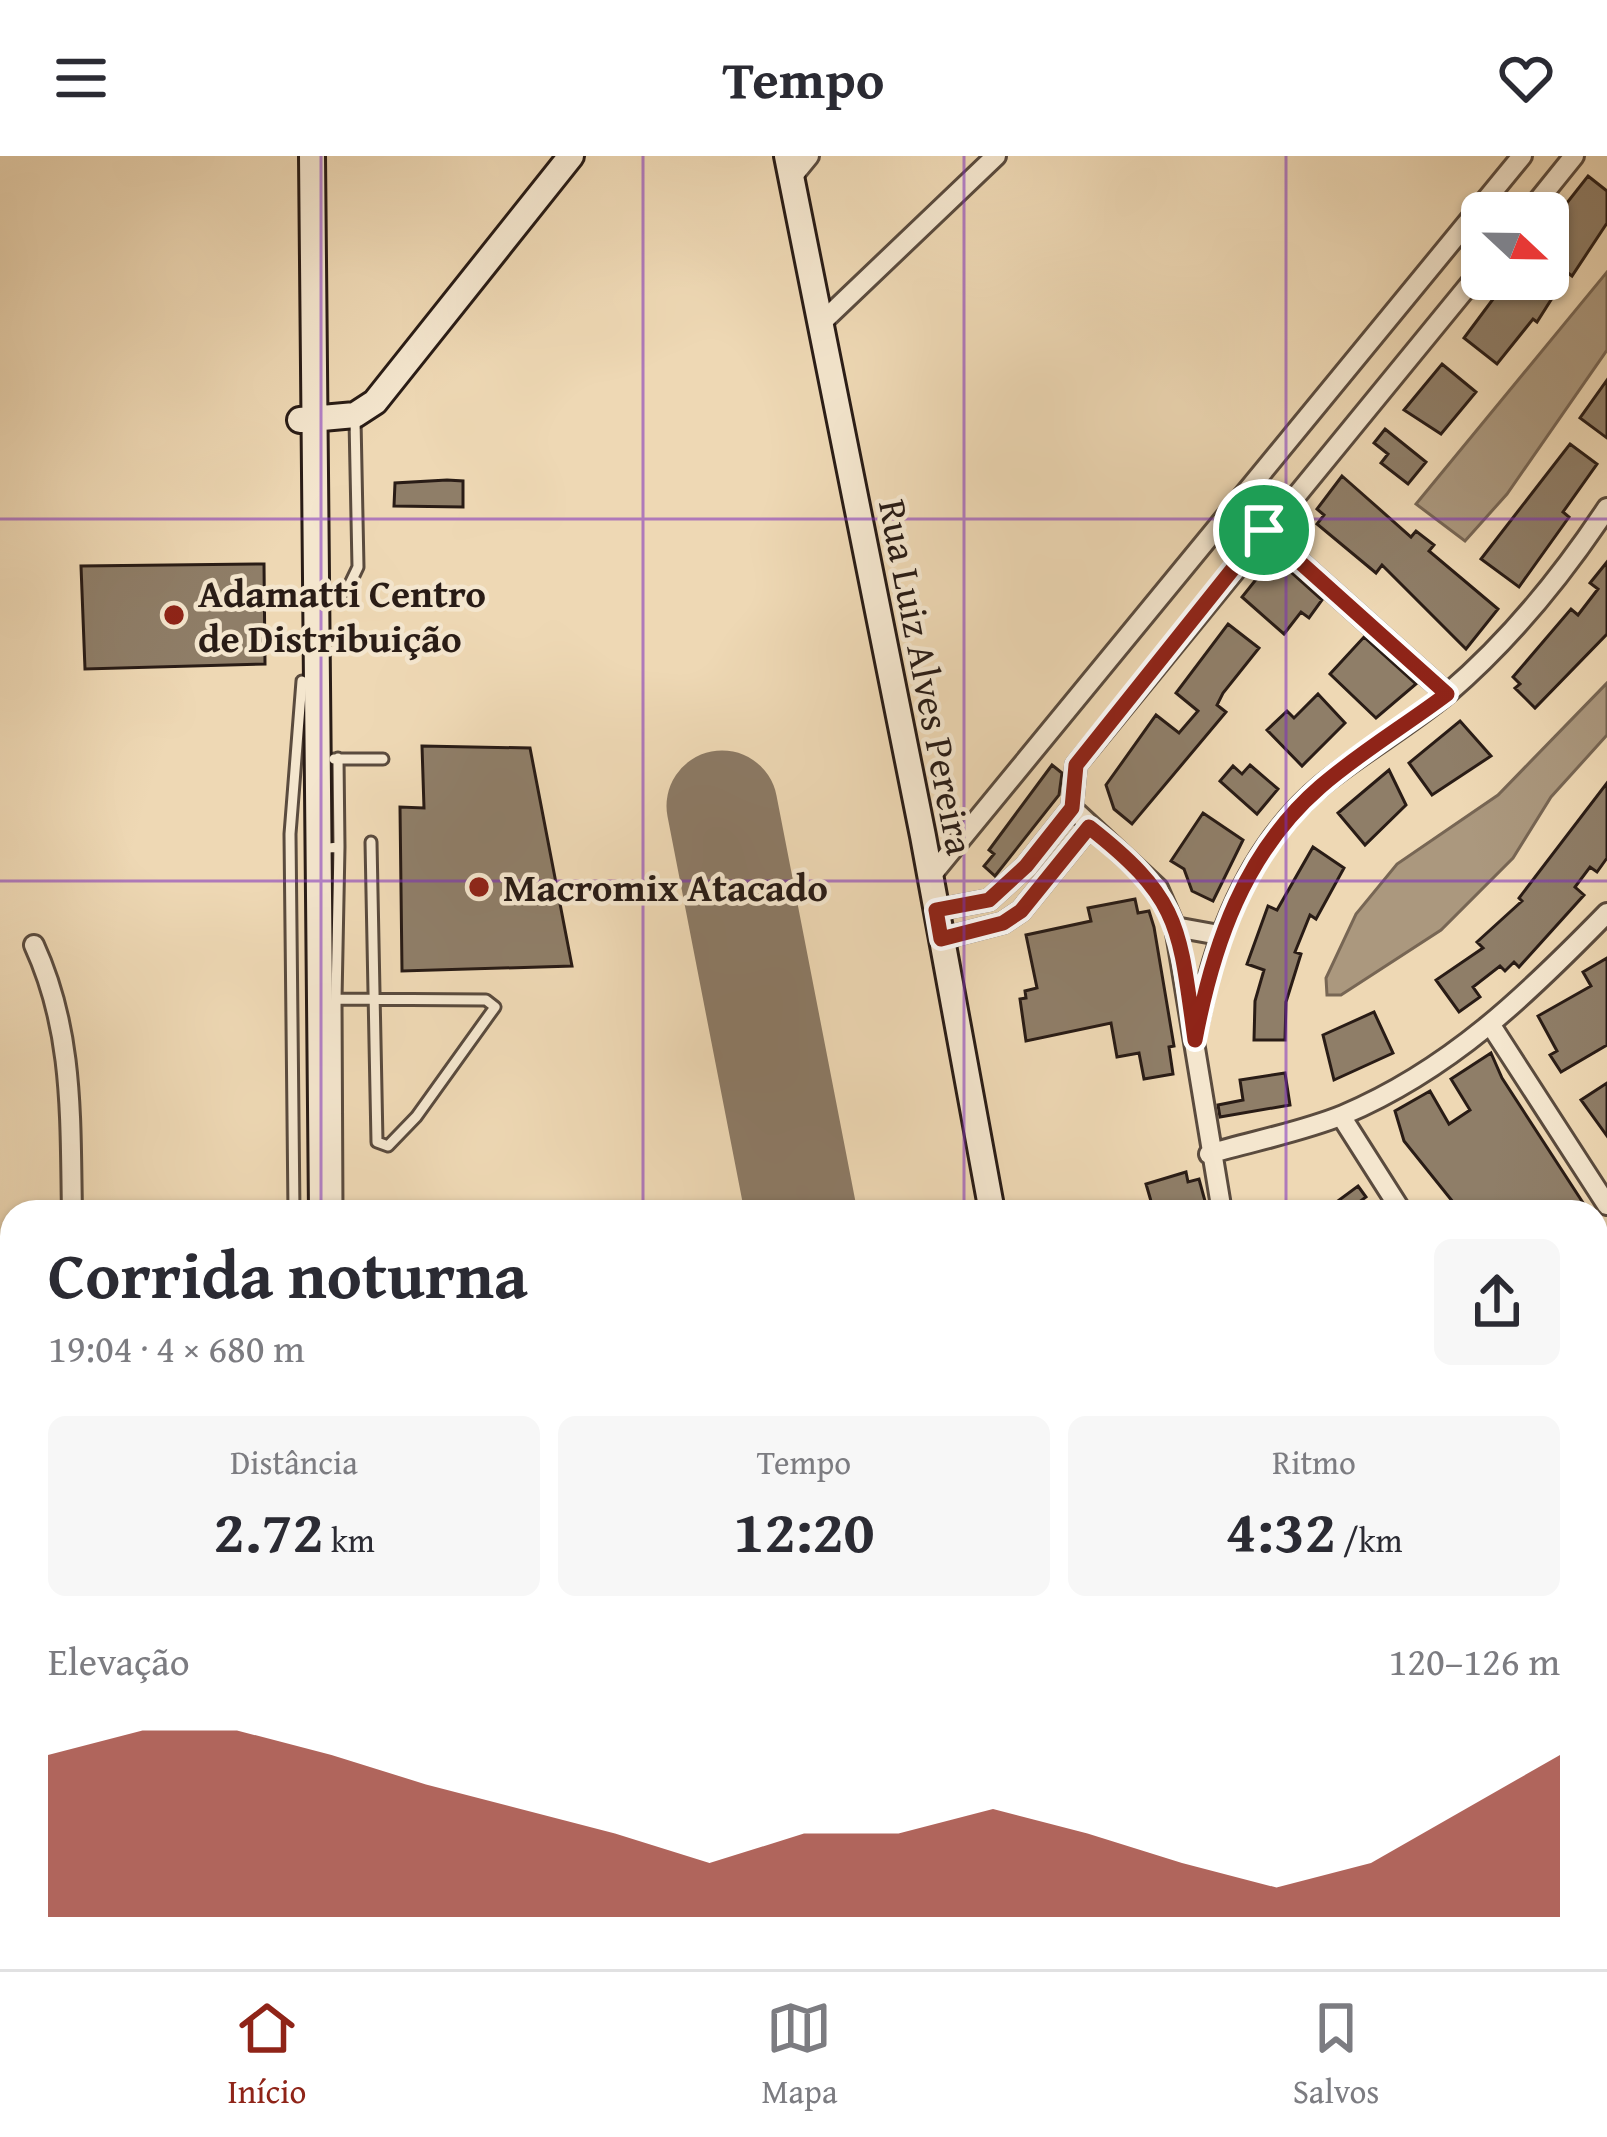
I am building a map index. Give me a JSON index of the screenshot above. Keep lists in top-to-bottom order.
{
  "streets": {
    "main road": ["Rua Luiz Alves Pereira"]
  },
  "places": ["Adamatti Centro de Distribuição", "Macromix Atacado"],
  "north": "right",
  "page": {
    "header": "Tempo",
    "heading": ["Corrida noturna", "19:04 · 4 × 680 m"],
    "stats": [
      ["Distância", "2.72 km"],
      ["Tempo", "12:20"],
      ["Ritmo", "4:32 /km"]
    ],
    "chart": ["Elevação", "120–126 m"],
    "tabs": ["Início", "Mapa", "Salvos"]
  }
}
